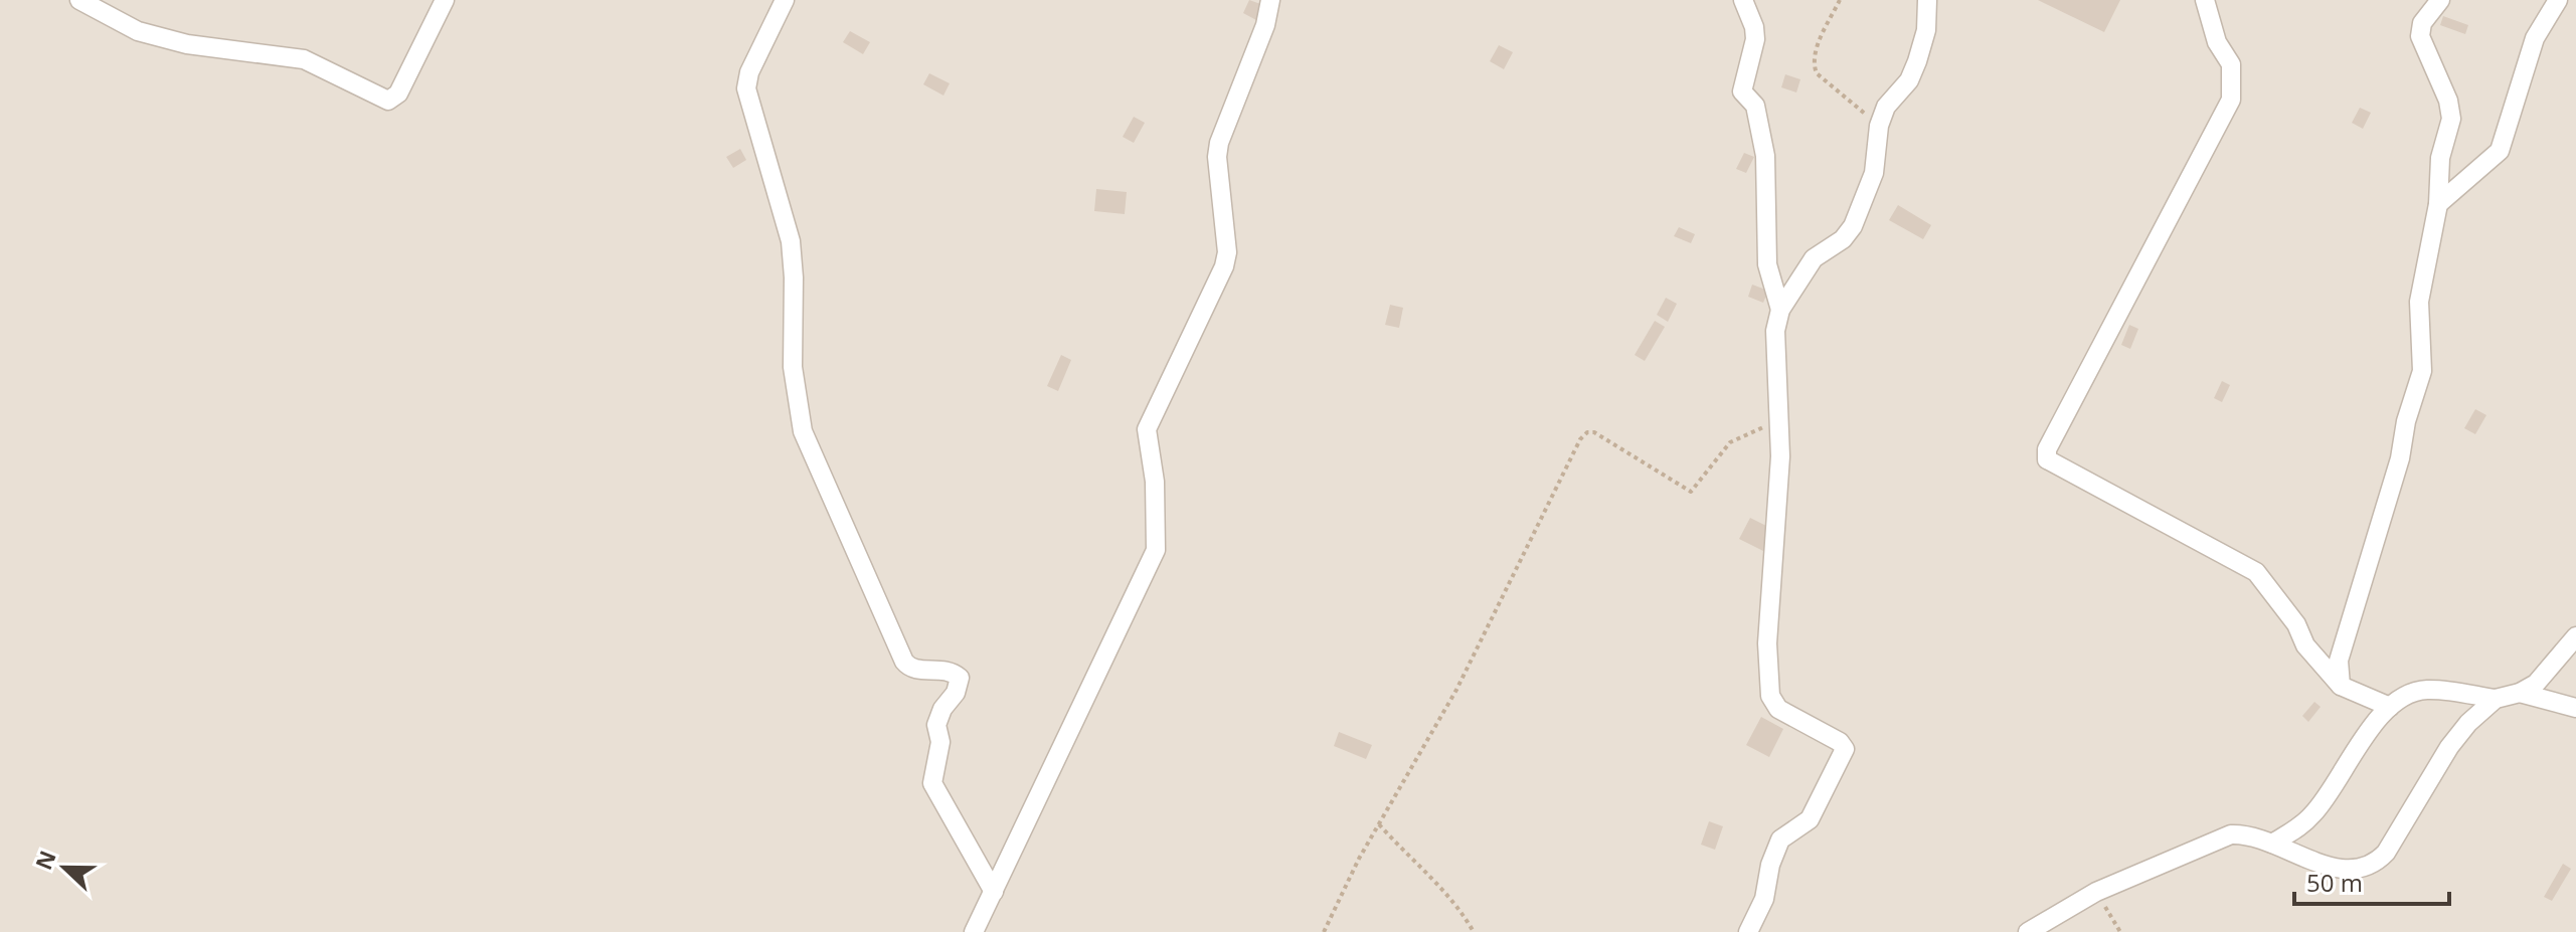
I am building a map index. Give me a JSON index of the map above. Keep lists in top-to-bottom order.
{
  "scale_bar": "50 m",
  "north": "left"
}
